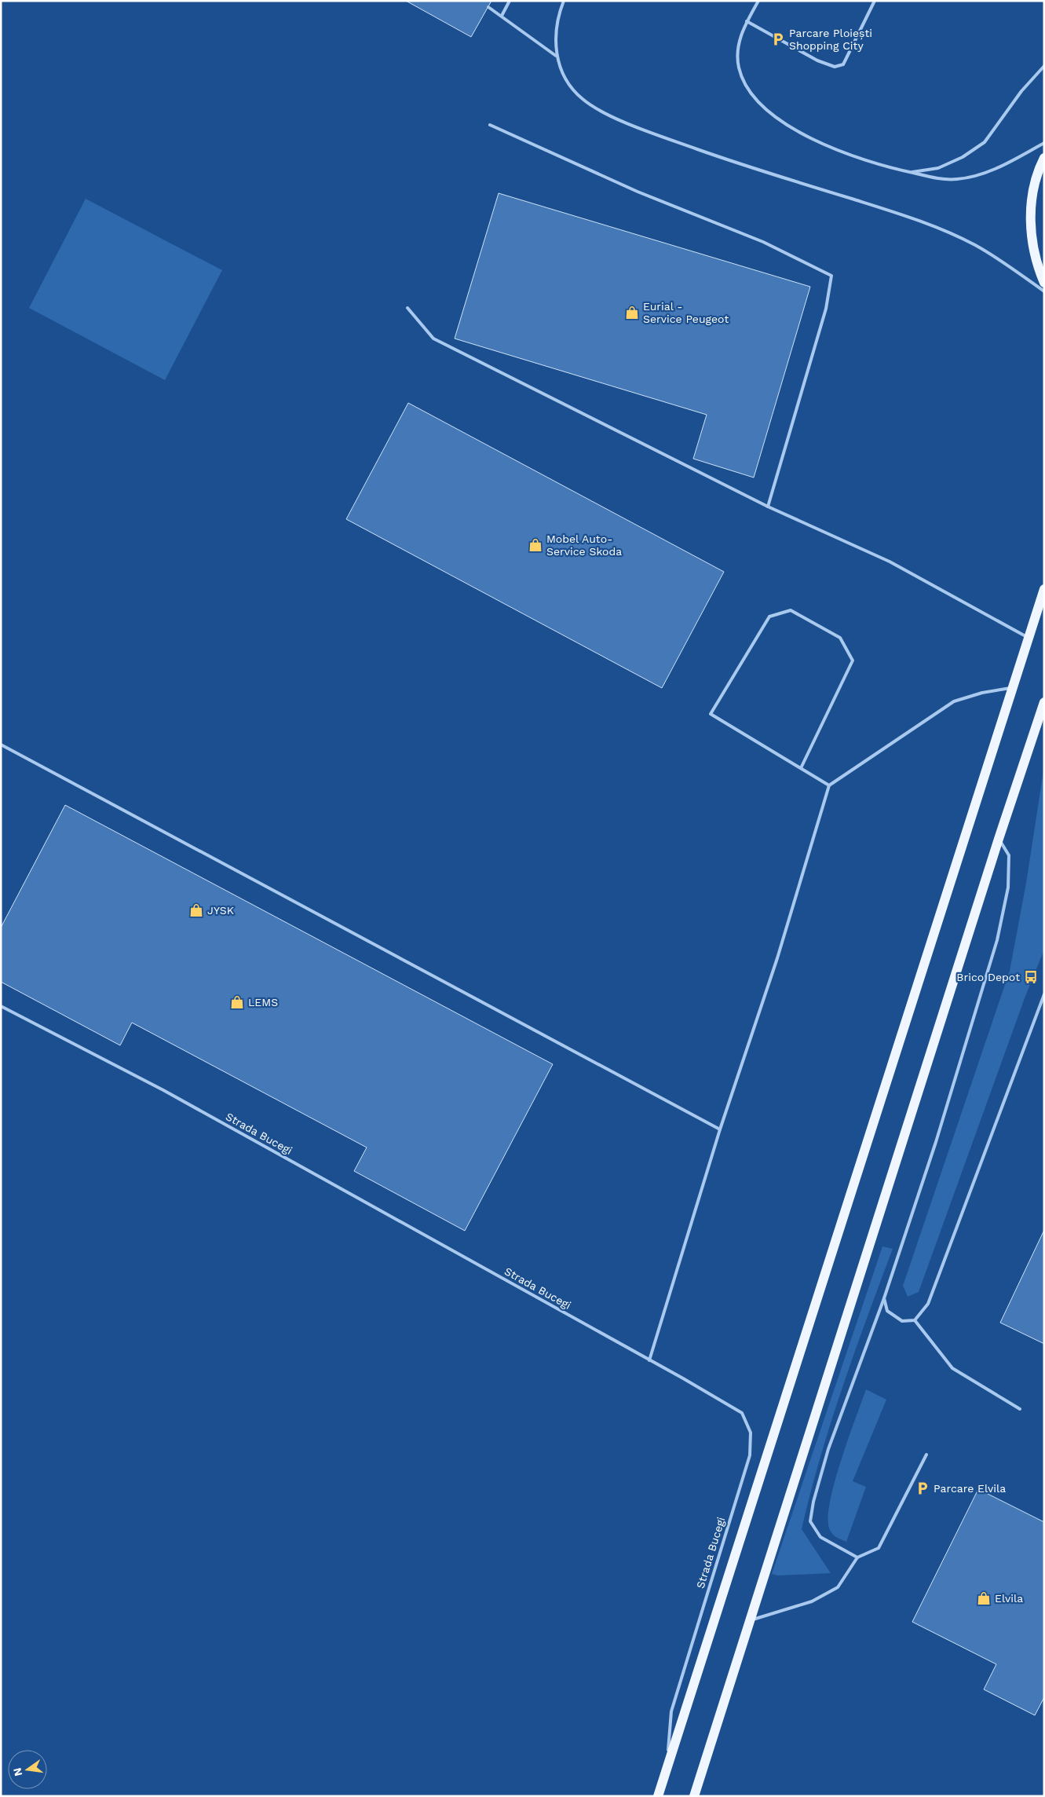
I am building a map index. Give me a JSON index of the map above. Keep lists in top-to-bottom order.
{
  "streets": {
    "lane": ["Strada Bucegi"]
  },
  "places": {
    "parking": ["Parcare Ploiești Shopping City", "Parcare Elvila"],
    "shop": [
      "Eurial - Service Peugeot",
      "Mobel Auto- Service Skoda",
      "JYSK",
      "LEMS",
      "Elvila"
    ],
    "bus stop": ["Brico Depot"]
  },
  "north": "left"
}
